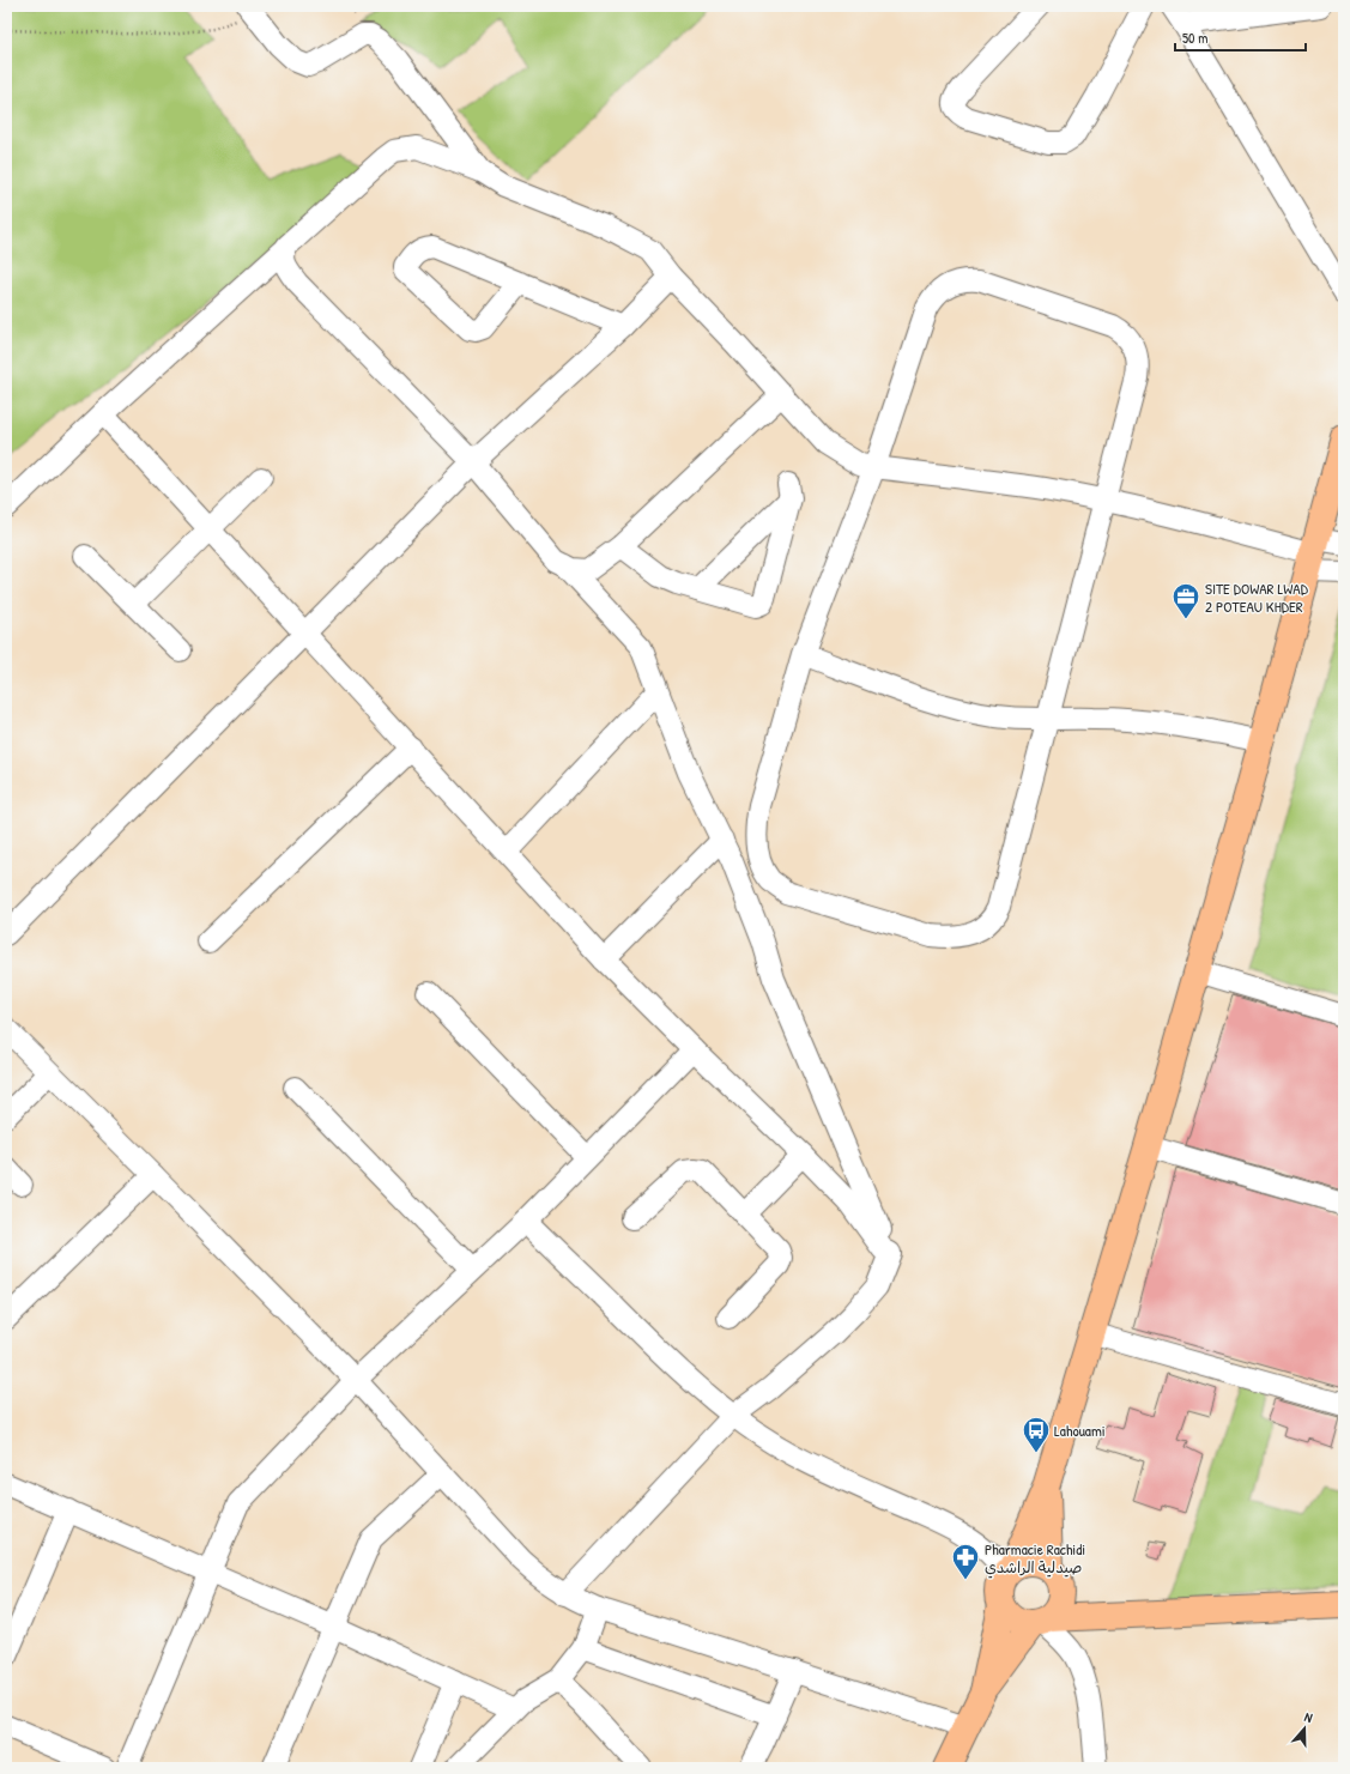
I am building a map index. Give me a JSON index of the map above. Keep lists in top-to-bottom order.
{
  "places": {
    "office": ["SITE DOWAR LWAD 2 POTEAU KHDER"],
    "bus stop": ["Lahouami"],
    "pharmacy": ["Pharmacie Rachidi صيدلية الراشدي"]
  },
  "scale_bar": "50 m",
  "north": "top"
}
